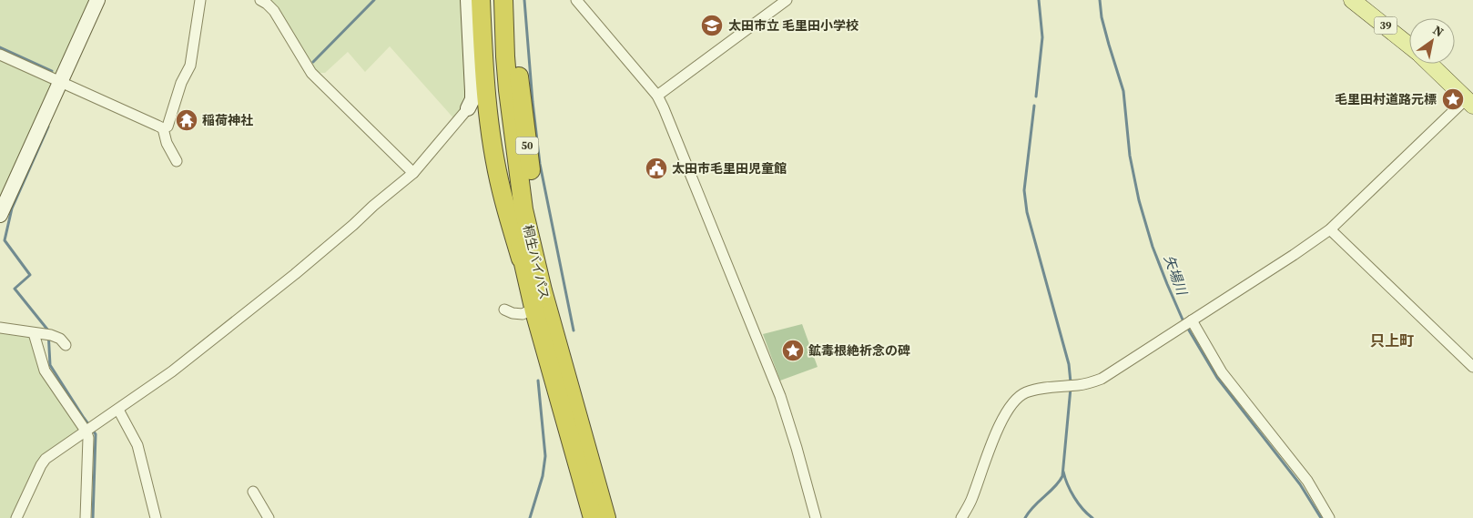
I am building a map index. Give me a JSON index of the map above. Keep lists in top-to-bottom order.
{
  "streets": {
    "highway": ["50", "桐生バイパス"],
    "main road": ["39"]
  },
  "crossings": [
    ["50", "桐生バイパス"]
  ],
  "districts": ["只上町"],
  "water": ["矢場川"],
  "places": {
    "school or university": ["太田市立 毛里田小学校"],
    "place": ["毛里田村道路元標", "鉱毒根絶祈念の碑"],
    "temple": ["稲荷神社"],
    "public building": ["太田市毛里田児童館"]
  },
  "north": "top right"
}
